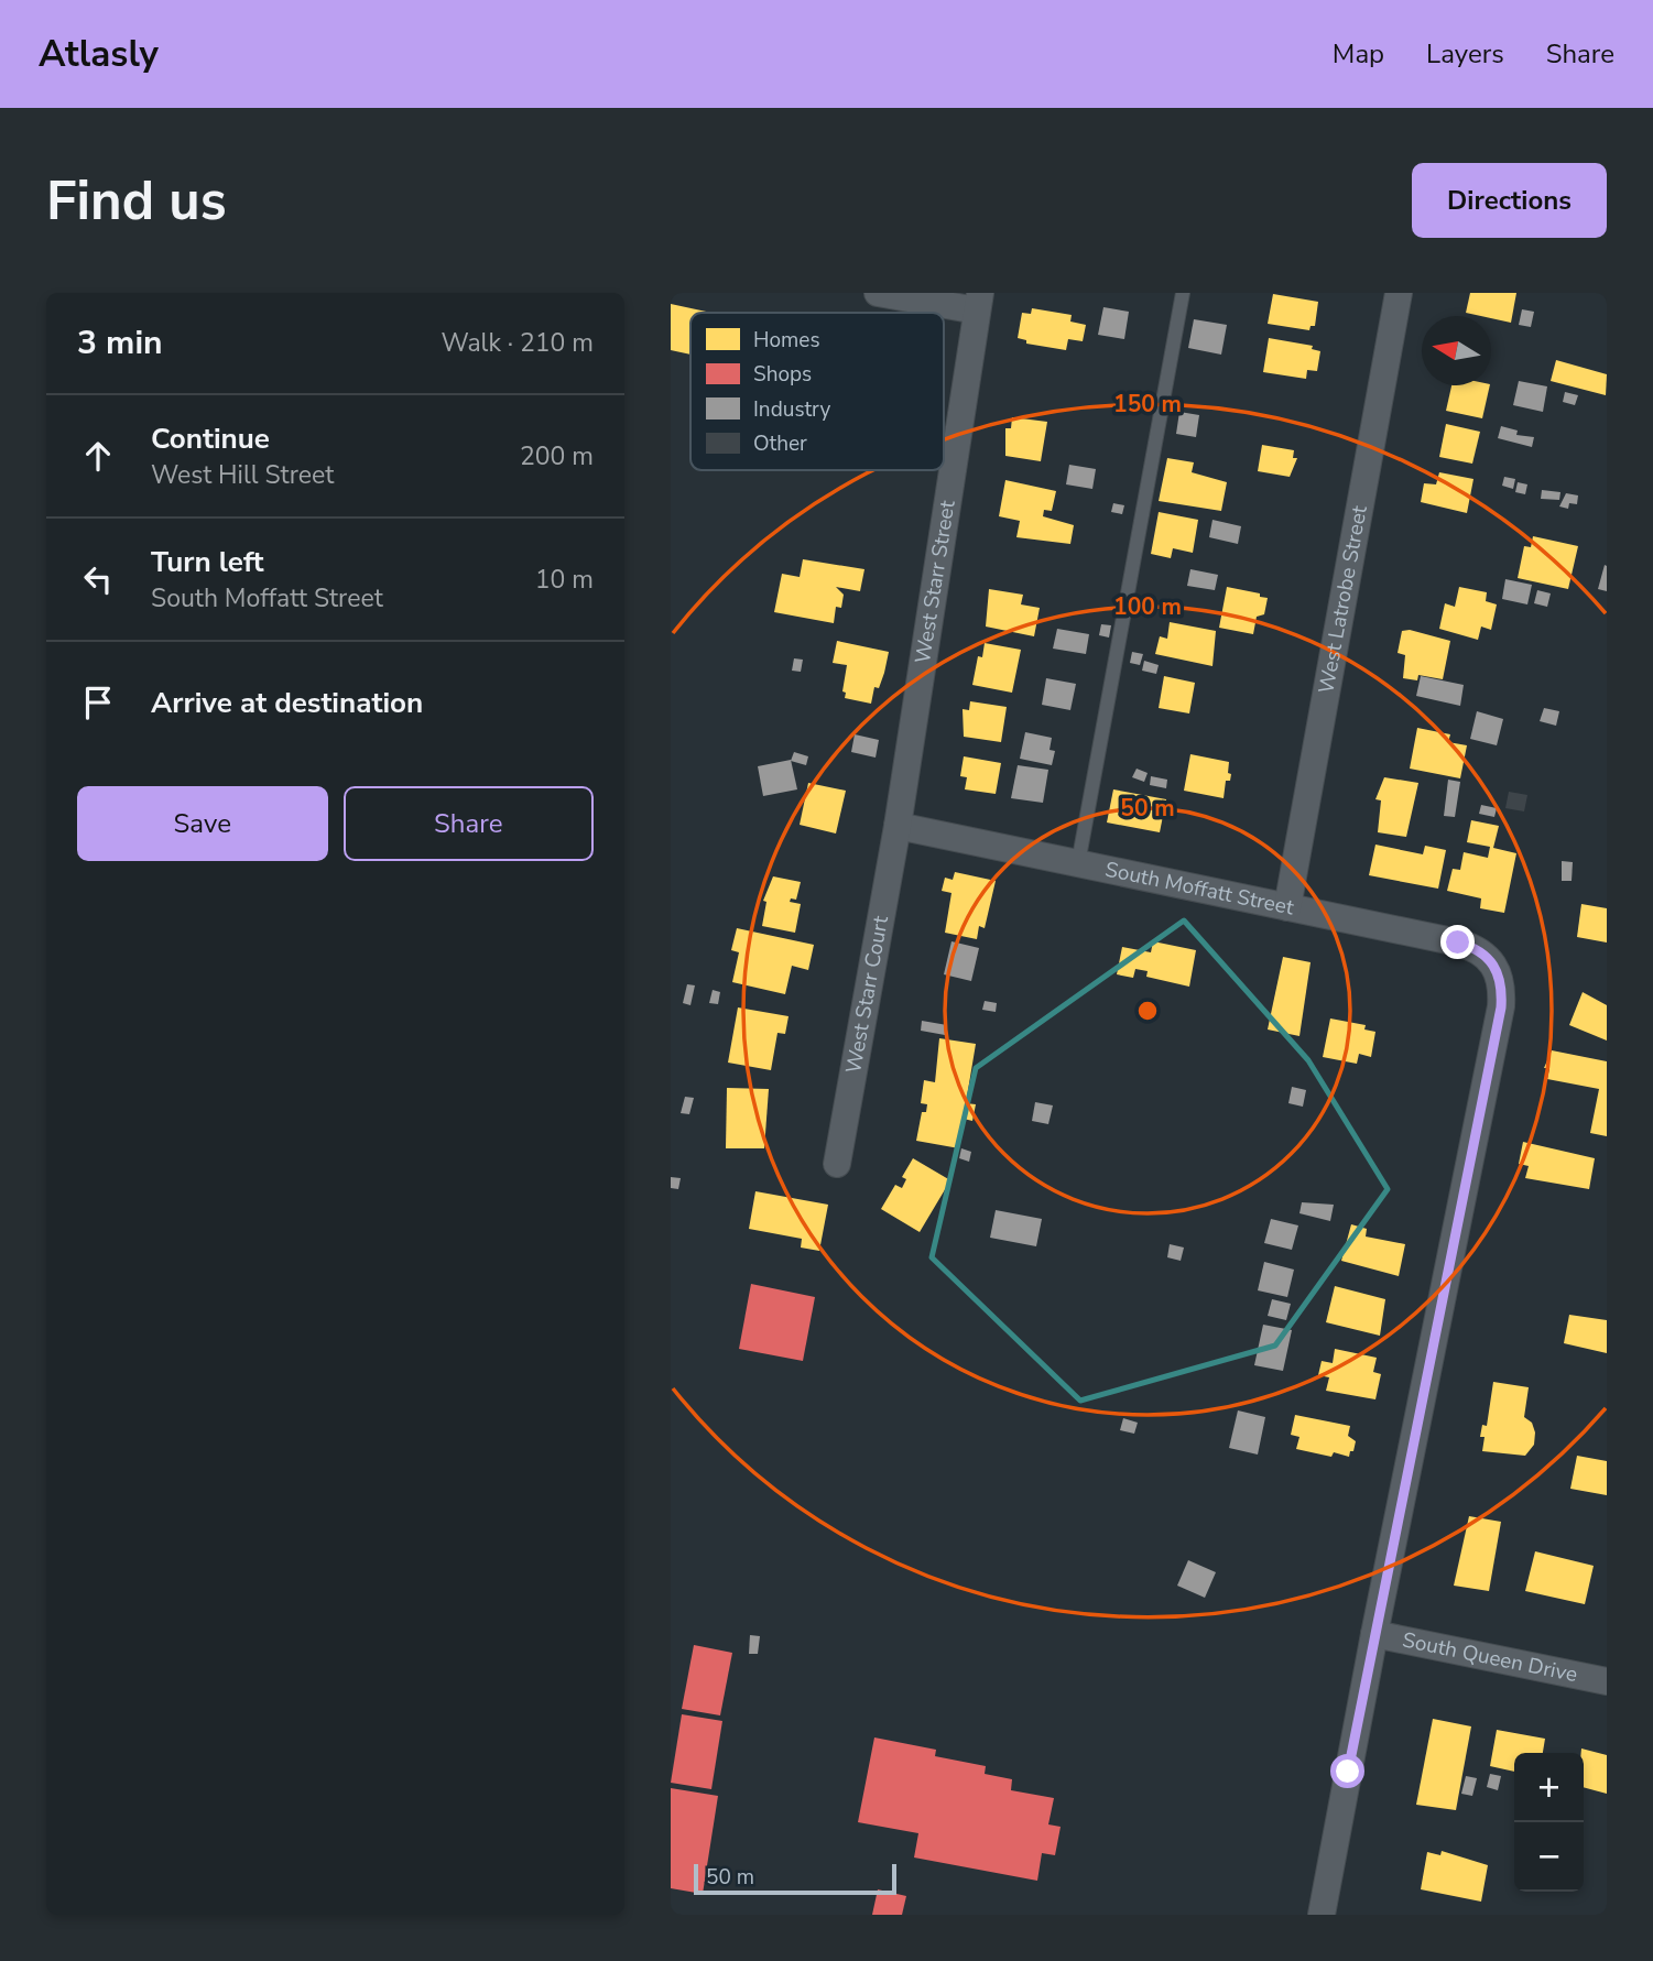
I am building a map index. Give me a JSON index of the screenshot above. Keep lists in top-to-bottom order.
{
  "streets": {
    "street": [
      "West Starr Street",
      "West Latrobe Street",
      "South Moffatt Street",
      "West Starr Court",
      "South Queen Drive"
    ]
  },
  "crossings": [
    ["West Starr Street", "South Moffatt Street"],
    ["West Starr Street", "West Starr Court"],
    ["West Latrobe Street", "South Moffatt Street"],
    ["South Moffatt Street", "West Starr Court"],
    ["South Moffatt Street", "South Queen Drive"]
  ],
  "legend": [
    "Homes",
    "Shops",
    "Industry",
    "Other"
  ],
  "scale_bar": "50 m",
  "north": "left",
  "page": {
    "header": "Atlasly",
    "nav": ["Map", "Layers", "Share"],
    "buttons": [
      "Directions",
      ["Save", "Share"]
    ],
    "title": "Find us",
    "heading": ["3 min", "Walk · 210 m"],
    "list": [
      ["Continue", "West Hill Street", "200 m"],
      ["Turn left", "South Moffatt Street", "10 m"],
      "Arrive at destination"
    ],
    "map_buttons": ["+", "−"],
    "scale": "50 m"
  },
  "rings": ["150 m", "100 m", "50 m"]
}
